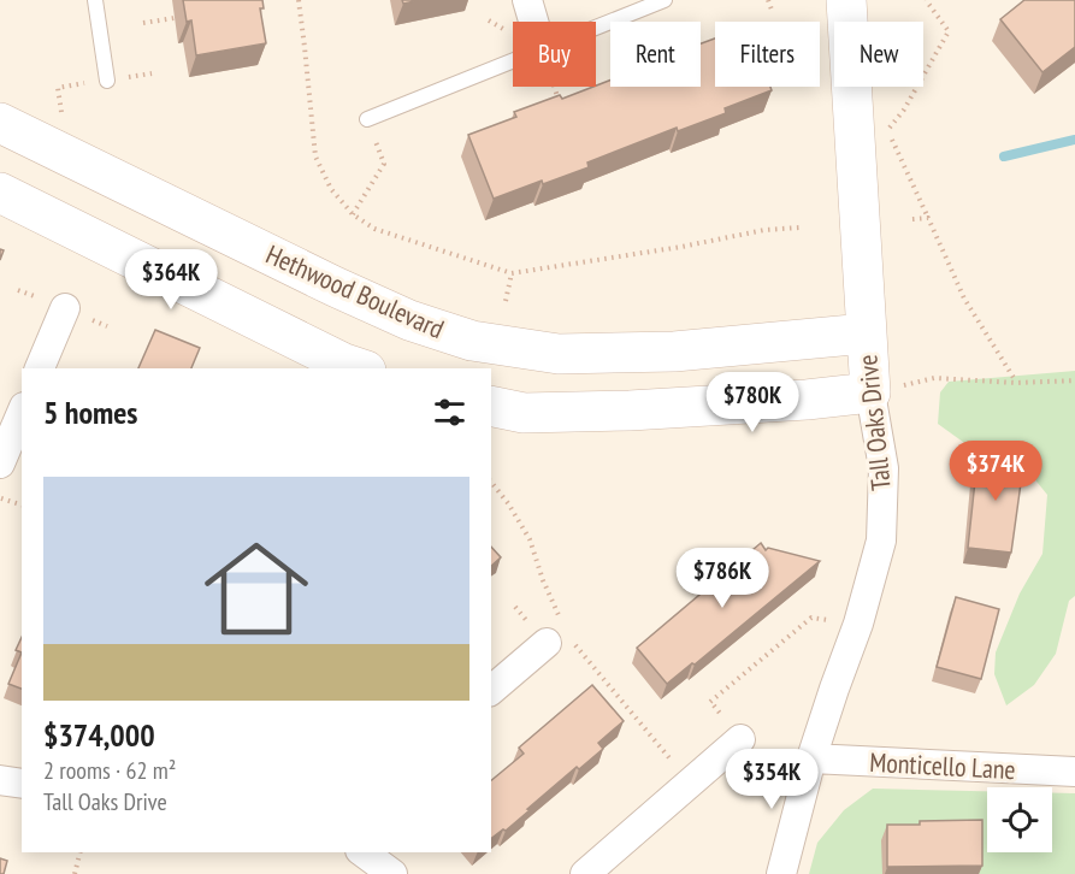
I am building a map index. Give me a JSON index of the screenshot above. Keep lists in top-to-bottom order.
{
  "streets": {
    "street": ["Hethwood Boulevard", "Tall Oaks Drive", "Monticello Lane"]
  },
  "crossings": [
    ["Hethwood Boulevard", "Tall Oaks Drive"],
    ["Tall Oaks Drive", "Monticello Lane"]
  ],
  "page": {
    "chip": [
      "Buy",
      "Rent",
      "Filters",
      "New"
    ],
    "price": [
      "$364K",
      "$780K",
      "$374K",
      "$786K",
      "$354K"
    ],
    "heading": "5 homes",
    "list": [
      {
        "name": "$374,000",
        "note": "2 rooms · 62 m² · Tall Oaks Drive"
      }
    ]
  }
}
